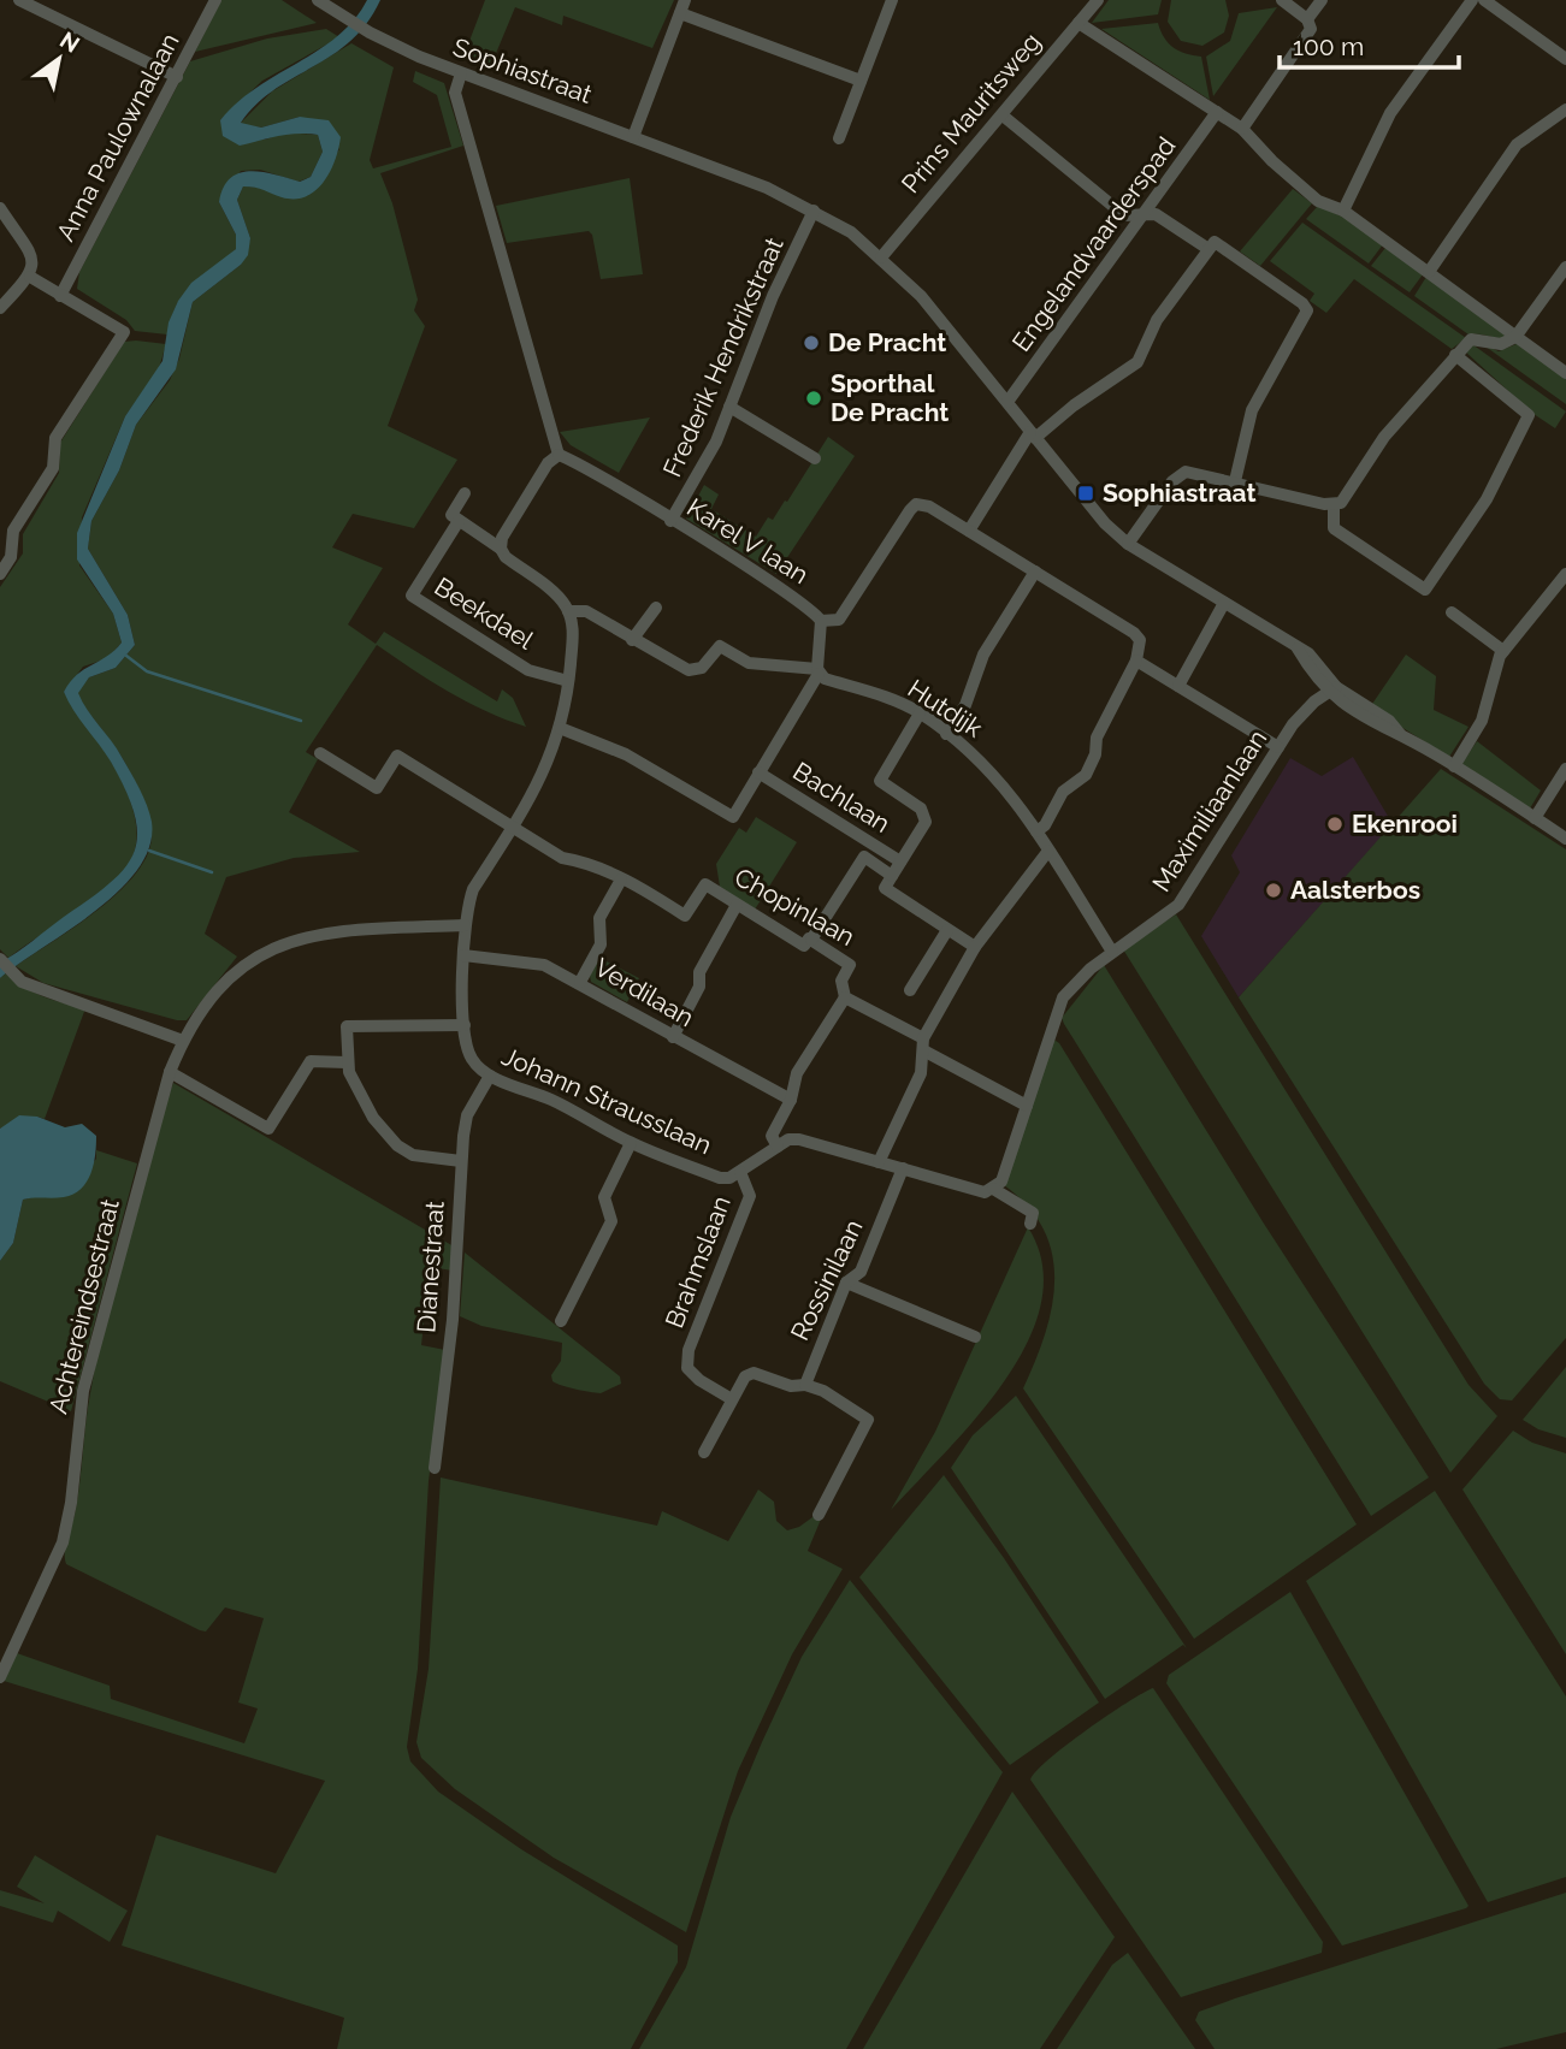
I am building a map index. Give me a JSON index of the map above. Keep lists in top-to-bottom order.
{
  "streets": {
    "street": [
      "Sophiastraat",
      "Prins Mauritsweg",
      "Anna Paulownalaan",
      "Engelandvaarderspad",
      "Frederik Hendrikstraat",
      "Karel V laan",
      "Beekdael",
      "Hutdijk",
      "Bachlaan",
      "Maximiliaanlaan",
      "Chopinlaan",
      "Verdilaan",
      "Johann Strausslaan",
      "Brahmslaan",
      "Dianestraat",
      "Rossinilaan",
      "Achtereindsestraat"
    ]
  },
  "crossings": [
    ["Sophiastraat", "Prins Mauritsweg"],
    ["Sophiastraat", "Engelandvaarderspad"],
    ["Sophiastraat", "Frederik Hendrikstraat"],
    ["Sophiastraat", "Maximiliaanlaan"],
    ["Frederik Hendrikstraat", "Karel V laan"],
    ["Beekdael", "Johann Strausslaan"],
    ["Hutdijk", "Maximiliaanlaan"],
    ["Hutdijk", "Johann Strausslaan"],
    ["Chopinlaan", "Johann Strausslaan"],
    ["Verdilaan", "Johann Strausslaan"],
    ["Johann Strausslaan", "Brahmslaan"],
    ["Johann Strausslaan", "Dianestraat"],
    ["Johann Strausslaan", "Achtereindsestraat"]
  ],
  "places": {
    "other": [
      "De Pracht",
      "Sporthal De Pracht",
      "Ekenrooi",
      "Aalsterbos"
    ],
    "transit": ["Sophiastraat"]
  },
  "scale_bar": "100 m",
  "north": "top right"
}
